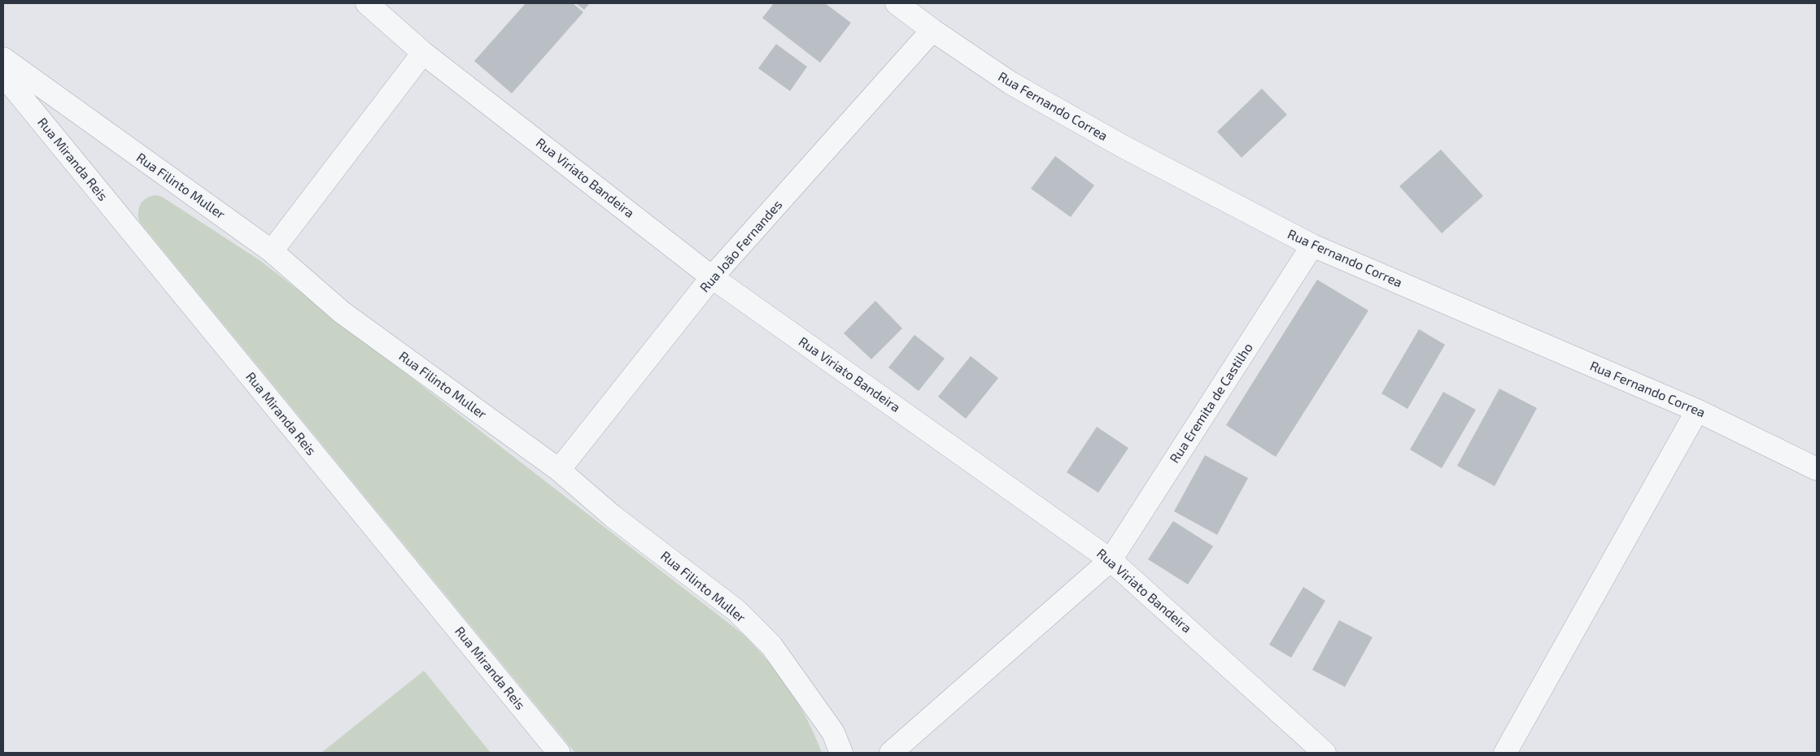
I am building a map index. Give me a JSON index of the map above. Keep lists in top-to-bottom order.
{
  "streets": {
    "street": [
      "Rua Fernando Correa",
      "Rua Miranda Reis",
      "Rua Viriato Bandeira",
      "Rua Filinto Muller",
      "Rua João Fernandes",
      "Rua Eremita de Castilho"
    ]
  },
  "crossings": [
    ["Rua Fernando Correa", "Rua João Fernandes"],
    ["Rua Fernando Correa", "Rua Eremita de Castilho"],
    ["Rua Viriato Bandeira", "Rua João Fernandes"],
    ["Rua Viriato Bandeira", "Rua Eremita de Castilho"],
    ["Rua Filinto Muller", "Rua João Fernandes"]
  ]
}
